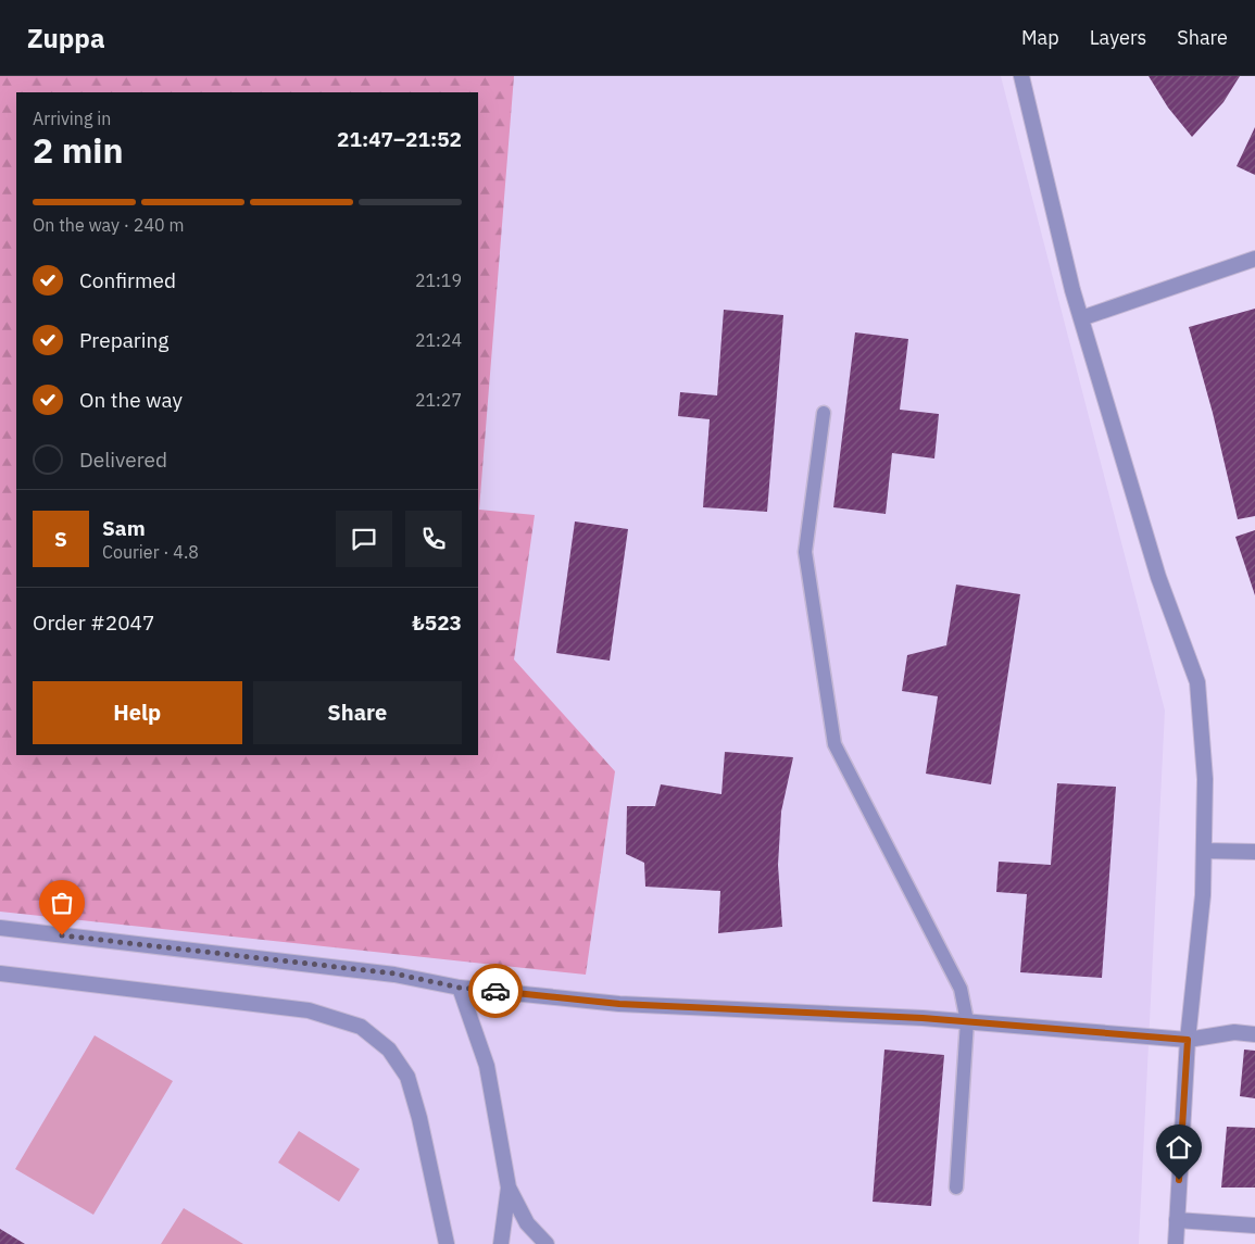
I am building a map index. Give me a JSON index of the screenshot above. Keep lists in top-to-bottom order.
{
  "page": {
    "header": "Zuppa",
    "nav": ["Map", "Layers", "Share"],
    "heading": ["2 min", "Arriving in", "21:47–21:52"],
    "panel": [
      "Sam",
      "Courier · 4.8",
      "Order #2047",
      "₺523"
    ],
    "bar": "On the way · 240 m",
    "list": [
      ["Confirmed", "21:19"],
      ["Preparing", "21:24"],
      ["On the way", "21:27"],
      "Delivered"
    ],
    "round": "S",
    "buttons": ["Help", "Share"]
  }
}
